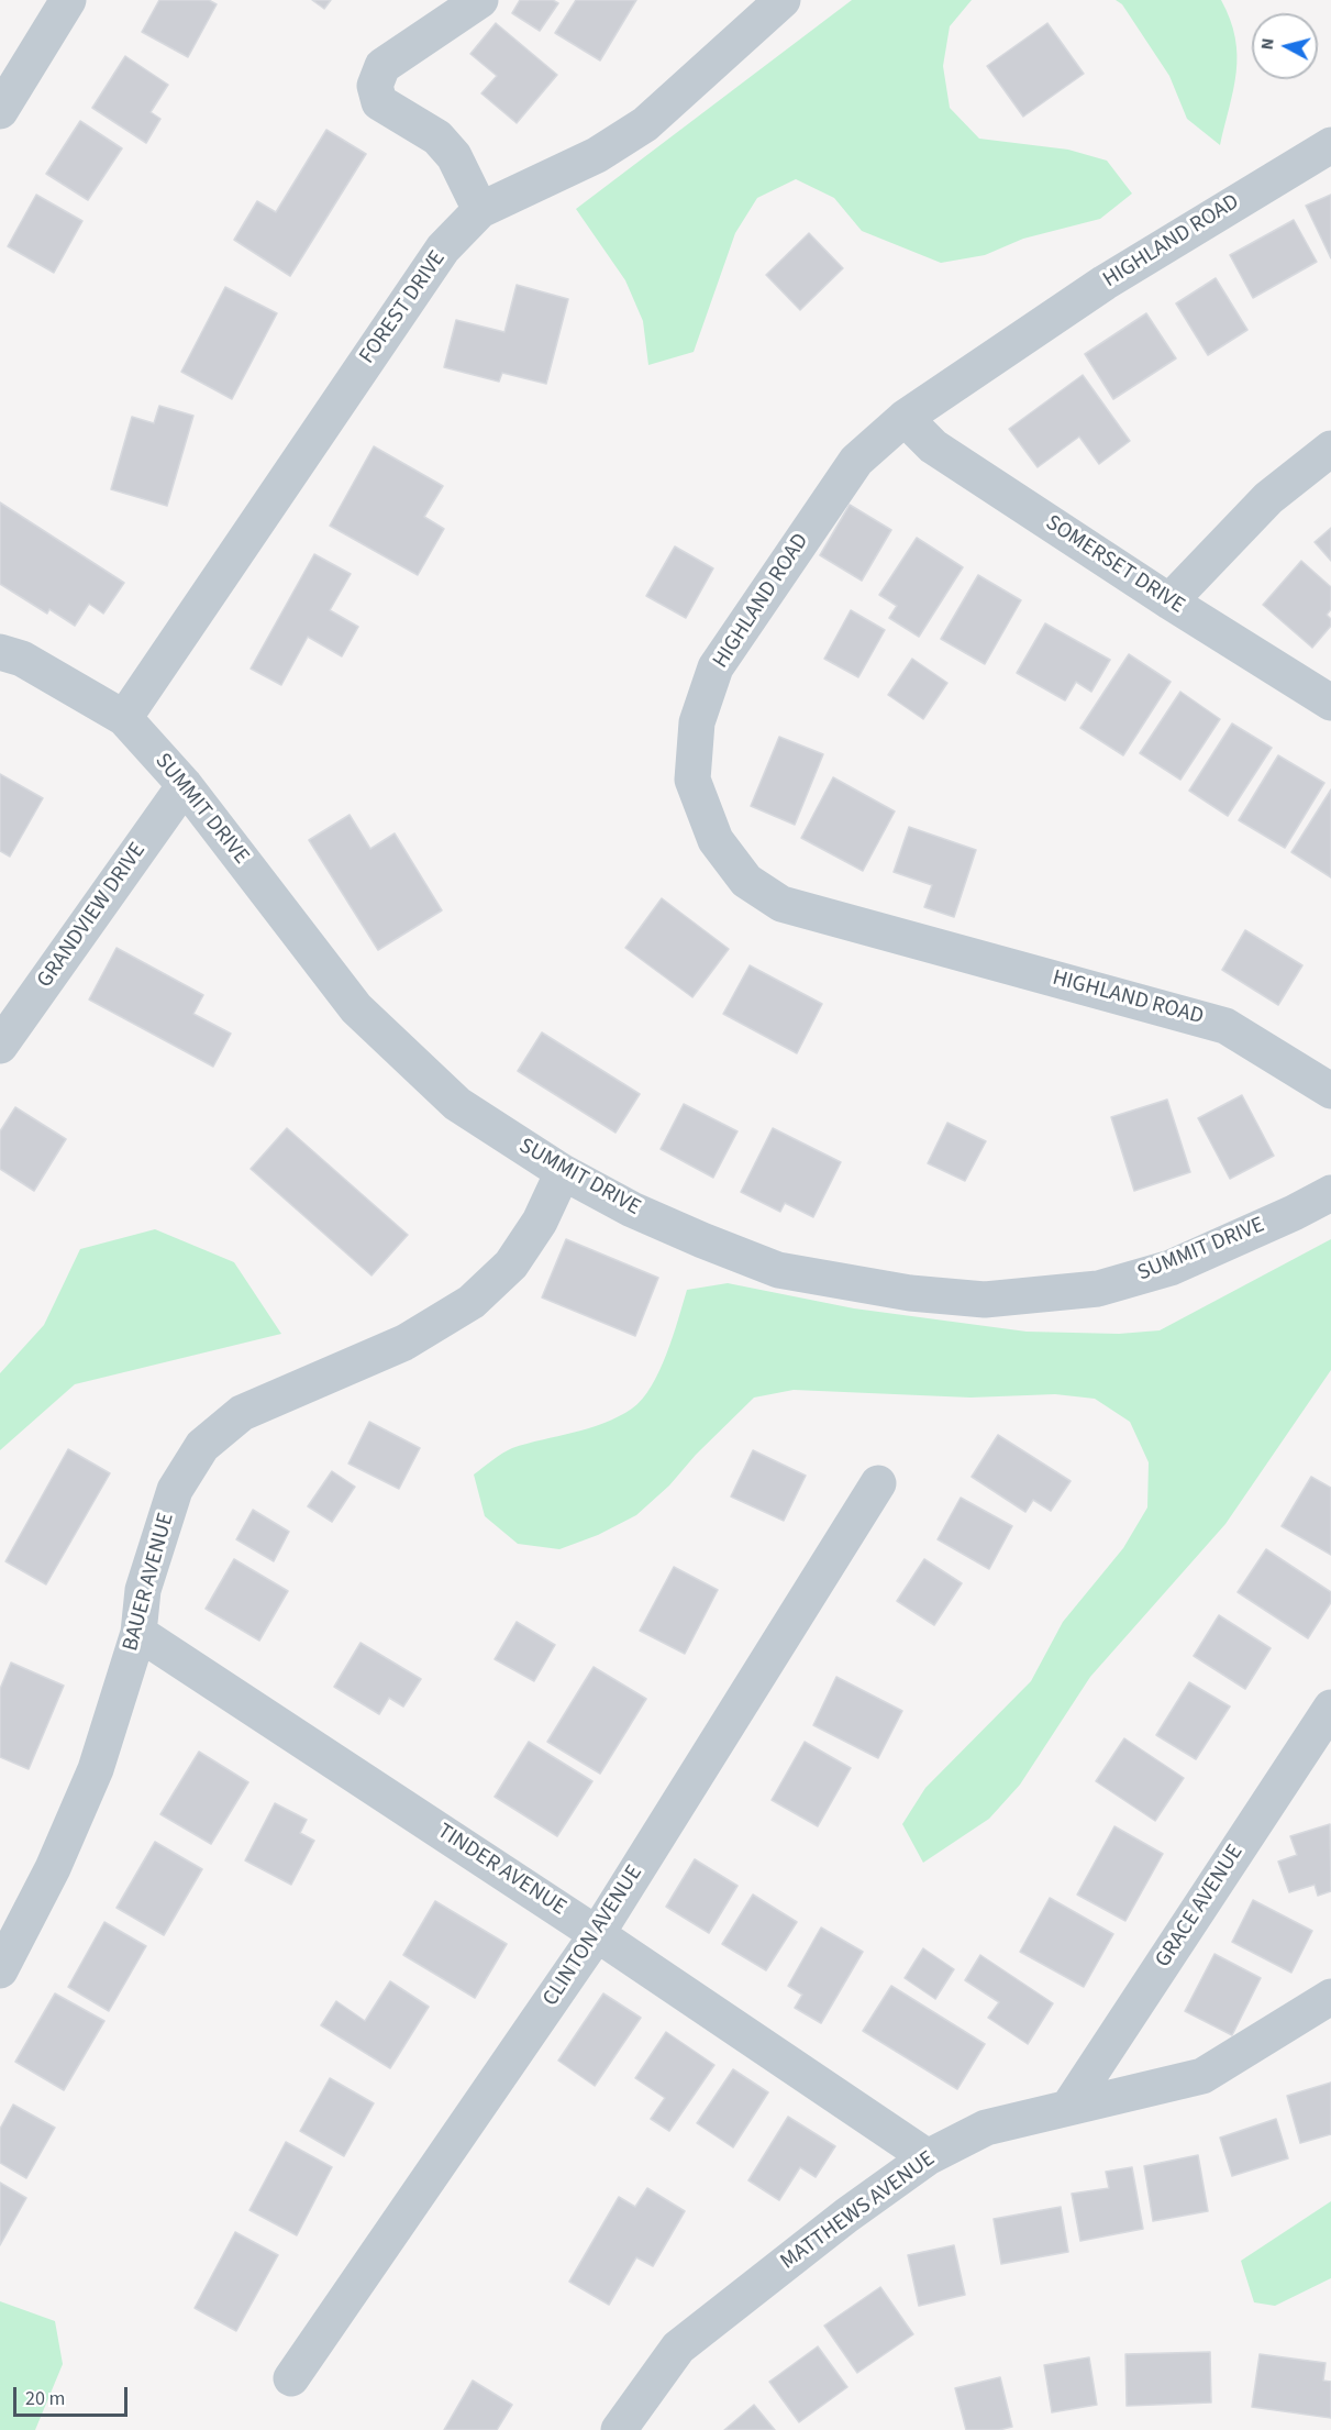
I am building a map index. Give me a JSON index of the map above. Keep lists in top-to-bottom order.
{
  "streets": {
    "street": [
      "HIGHLAND ROAD",
      "FOREST DRIVE",
      "SOMERSET DRIVE",
      "SUMMIT DRIVE",
      "GRANDVIEW DRIVE",
      "BAUER AVENUE",
      "TINDER AVENUE",
      "GRACE AVENUE",
      "CLINTON AVENUE",
      "MATTHEWS AVENUE"
    ]
  },
  "crossings": [
    ["HIGHLAND ROAD", "SOMERSET DRIVE"],
    ["FOREST DRIVE", "SUMMIT DRIVE"],
    ["SUMMIT DRIVE", "GRANDVIEW DRIVE"],
    ["SUMMIT DRIVE", "BAUER AVENUE"],
    ["BAUER AVENUE", "TINDER AVENUE"],
    ["TINDER AVENUE", "CLINTON AVENUE"],
    ["TINDER AVENUE", "MATTHEWS AVENUE"],
    ["GRACE AVENUE", "MATTHEWS AVENUE"]
  ],
  "scale_bar": "20 m",
  "north": "left"
}
